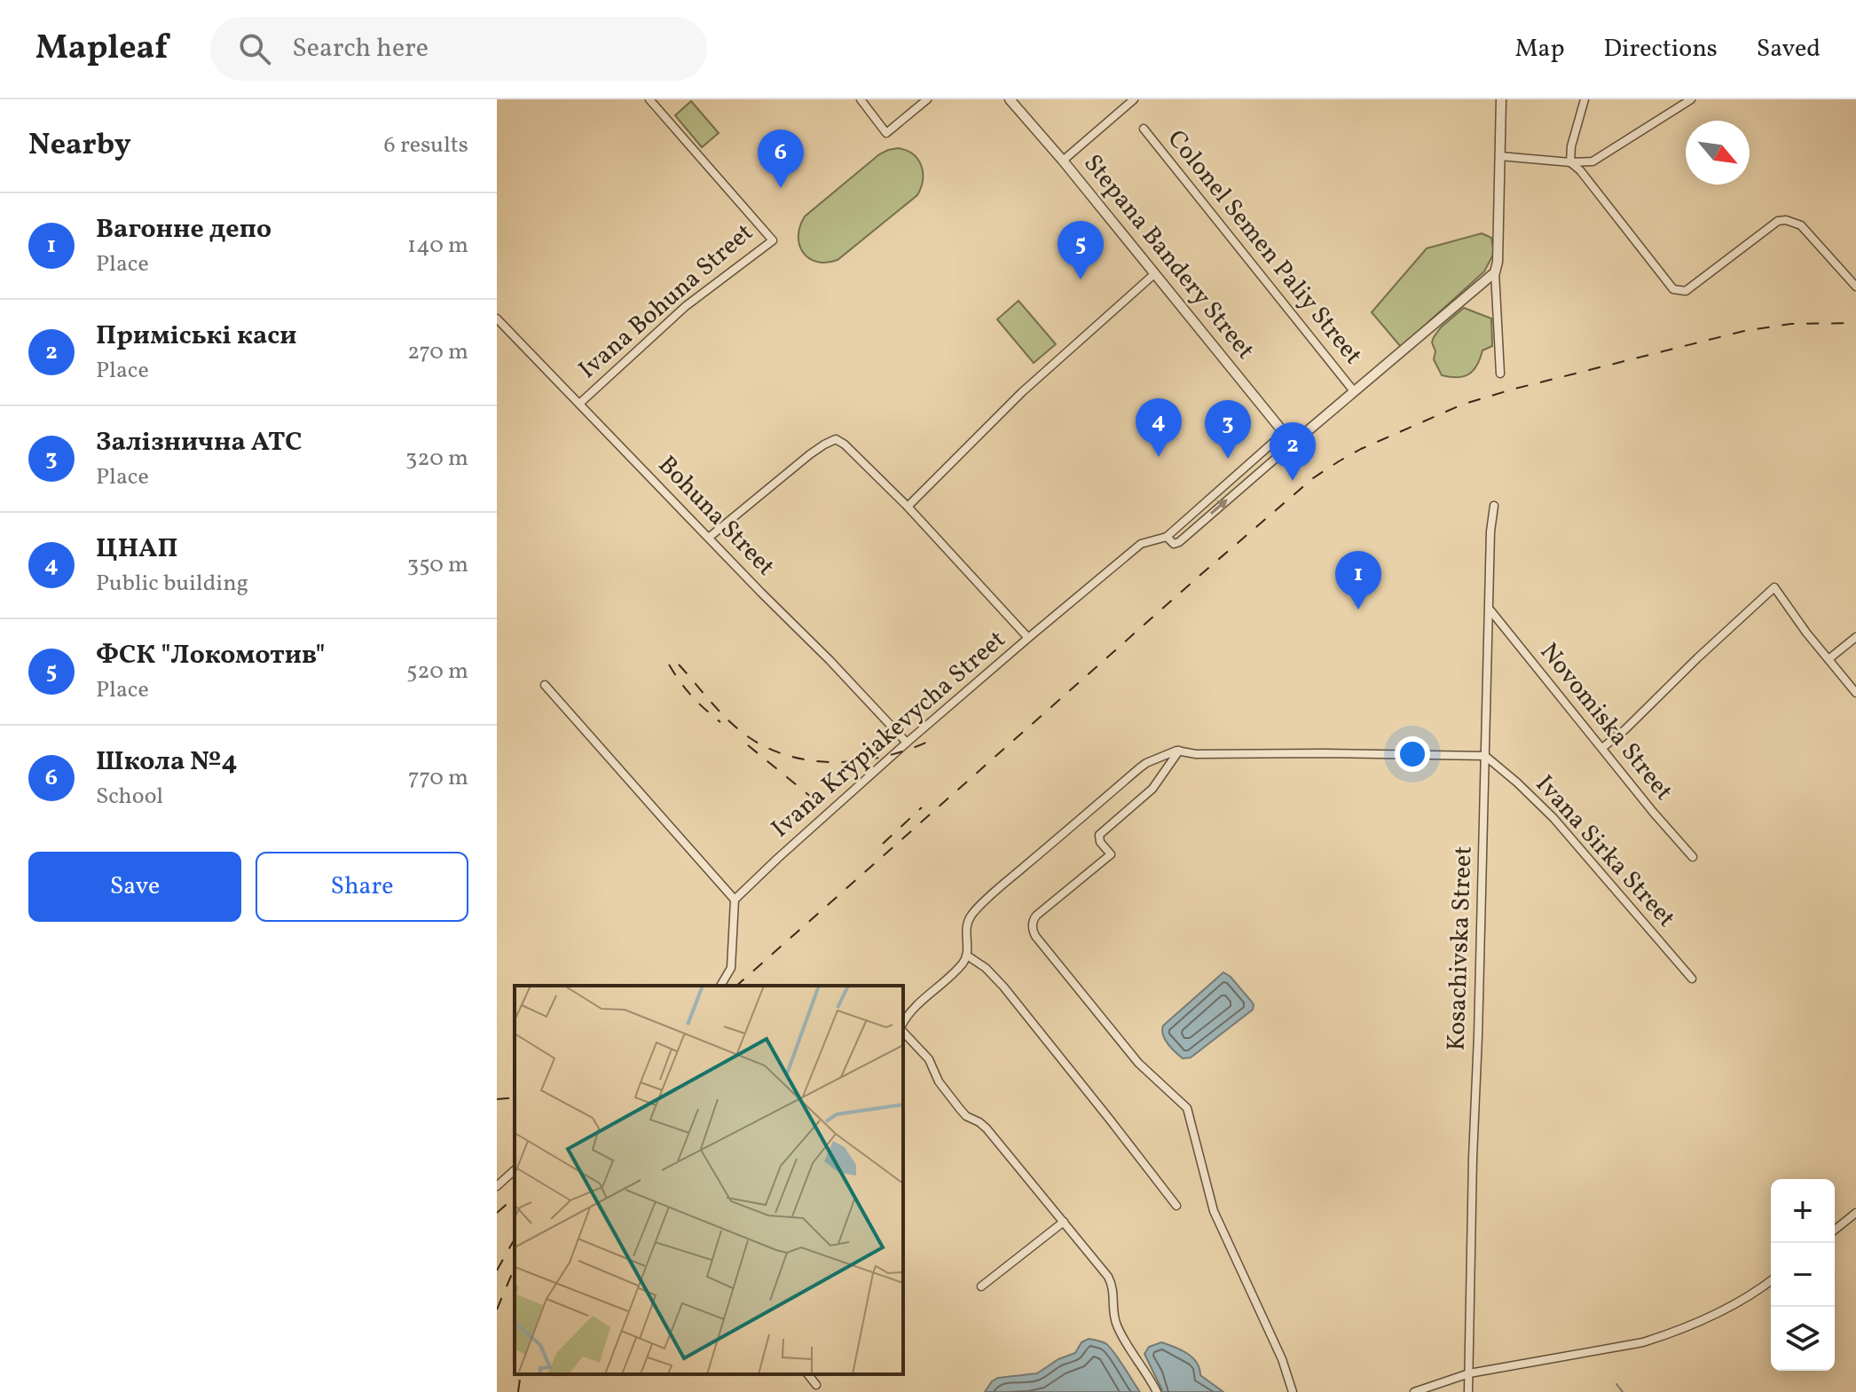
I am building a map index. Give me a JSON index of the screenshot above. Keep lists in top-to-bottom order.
{
  "streets": {
    "street": [
      "Colonel Semen Paliy Street",
      "Stepana Bandery Street",
      "Ivana Bohuna Street",
      "Bohuna Street",
      "Novomiska Street",
      "Ivana Krypiakevycha Street",
      "Ivana Sirka Street",
      "Kosachivska Street"
    ]
  },
  "crossings": [
    ["Ivana Bohuna Street", "Bohuna Street"],
    ["Bohuna Street", "Ivana Krypiakevycha Street"],
    ["Novomiska Street", "Kosachivska Street"],
    ["Ivana Sirka Street", "Kosachivska Street"]
  ],
  "north": "bottom right",
  "page": {
    "header": "Mapleaf",
    "search": "Search here",
    "nav": ["Map", "Directions", "Saved"],
    "heading": ["Nearby", "6 results"],
    "pins": [
      "6",
      "5",
      "4",
      "3",
      "2",
      "1"
    ],
    "list": [
      {
        "mark": "1",
        "name": "Вагонне депо",
        "note": "Place",
        "value": "140 m"
      },
      {
        "mark": "2",
        "name": "Приміські каси",
        "note": "Place",
        "value": "270 m"
      },
      {
        "mark": "3",
        "name": "Залізнична АТС",
        "note": "Place",
        "value": "320 m"
      },
      {
        "mark": "4",
        "name": "ЦНАП",
        "note": "Public building",
        "value": "350 m"
      },
      {
        "mark": "5",
        "name": "ФСК \"Локомотив\"",
        "note": "Place",
        "value": "520 m"
      },
      {
        "mark": "6",
        "name": "Школа №4",
        "note": "School",
        "value": "770 m"
      }
    ],
    "buttons": ["Save", "Share"],
    "map_buttons": ["+", "−"]
  }
}
